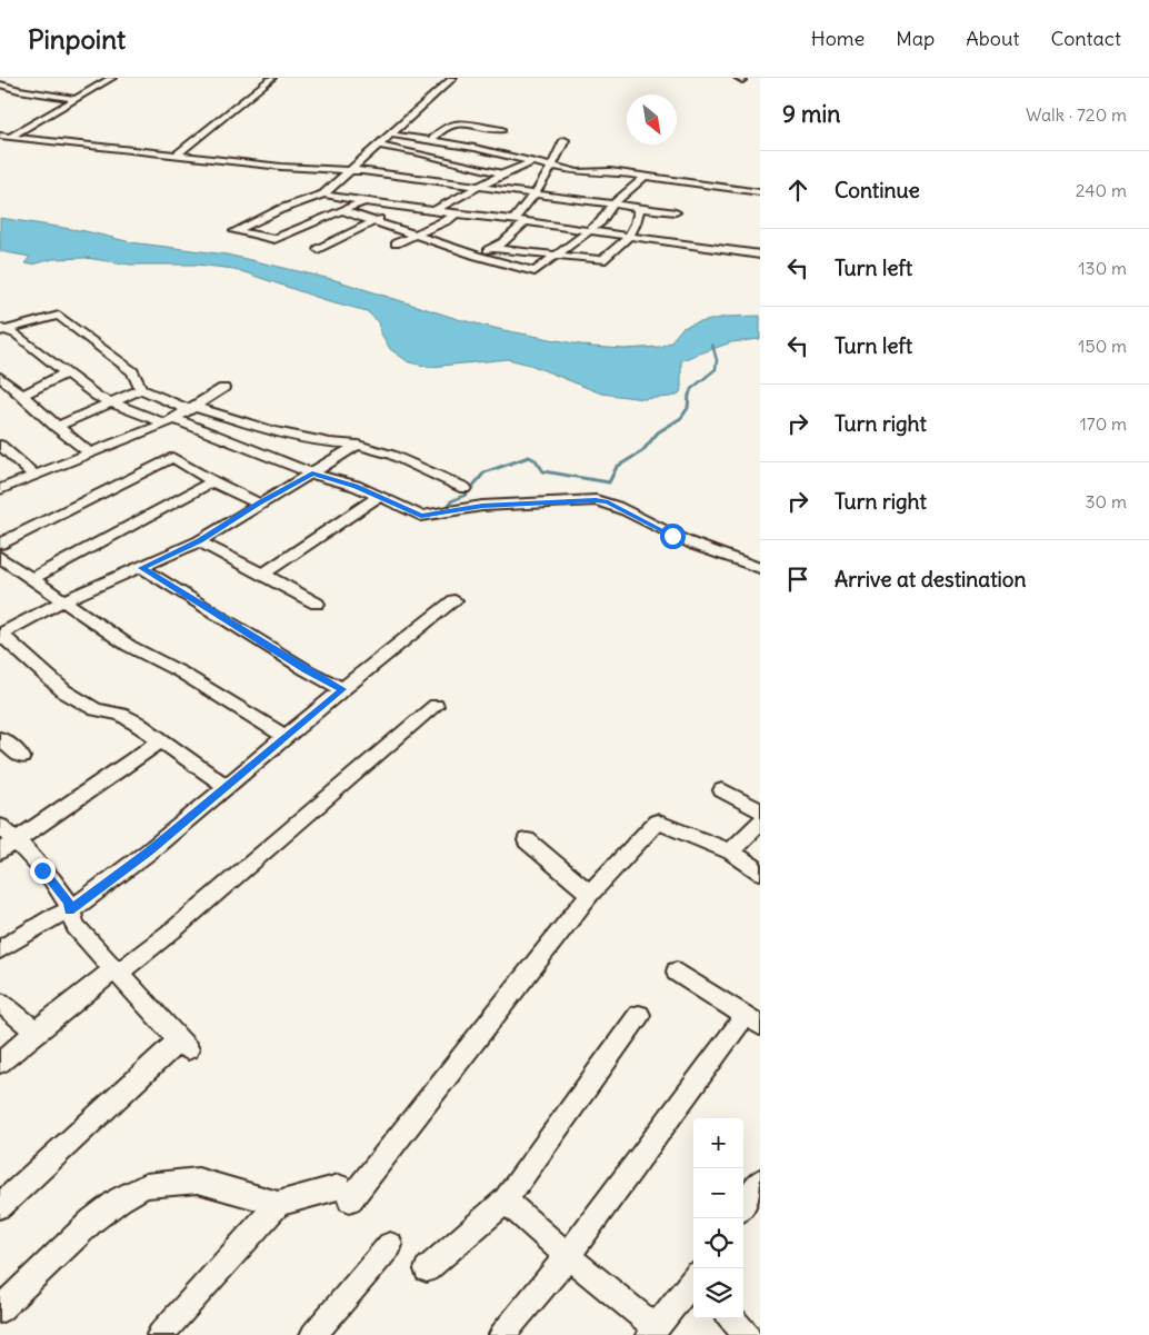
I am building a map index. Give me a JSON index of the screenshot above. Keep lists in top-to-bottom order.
{
  "north": "bottom right",
  "page": {
    "header": "Pinpoint",
    "nav": [
      "Home",
      "Map",
      "About",
      "Contact"
    ],
    "heading": ["9 min", "Walk · 720 m"],
    "list": [
      ["Continue", "240 m"],
      ["Turn left", "130 m"],
      ["Turn left", "150 m"],
      ["Turn right", "170 m"],
      ["Turn right", "30 m"],
      "Arrive at destination"
    ],
    "map_buttons": ["+", "−"]
  }
}
